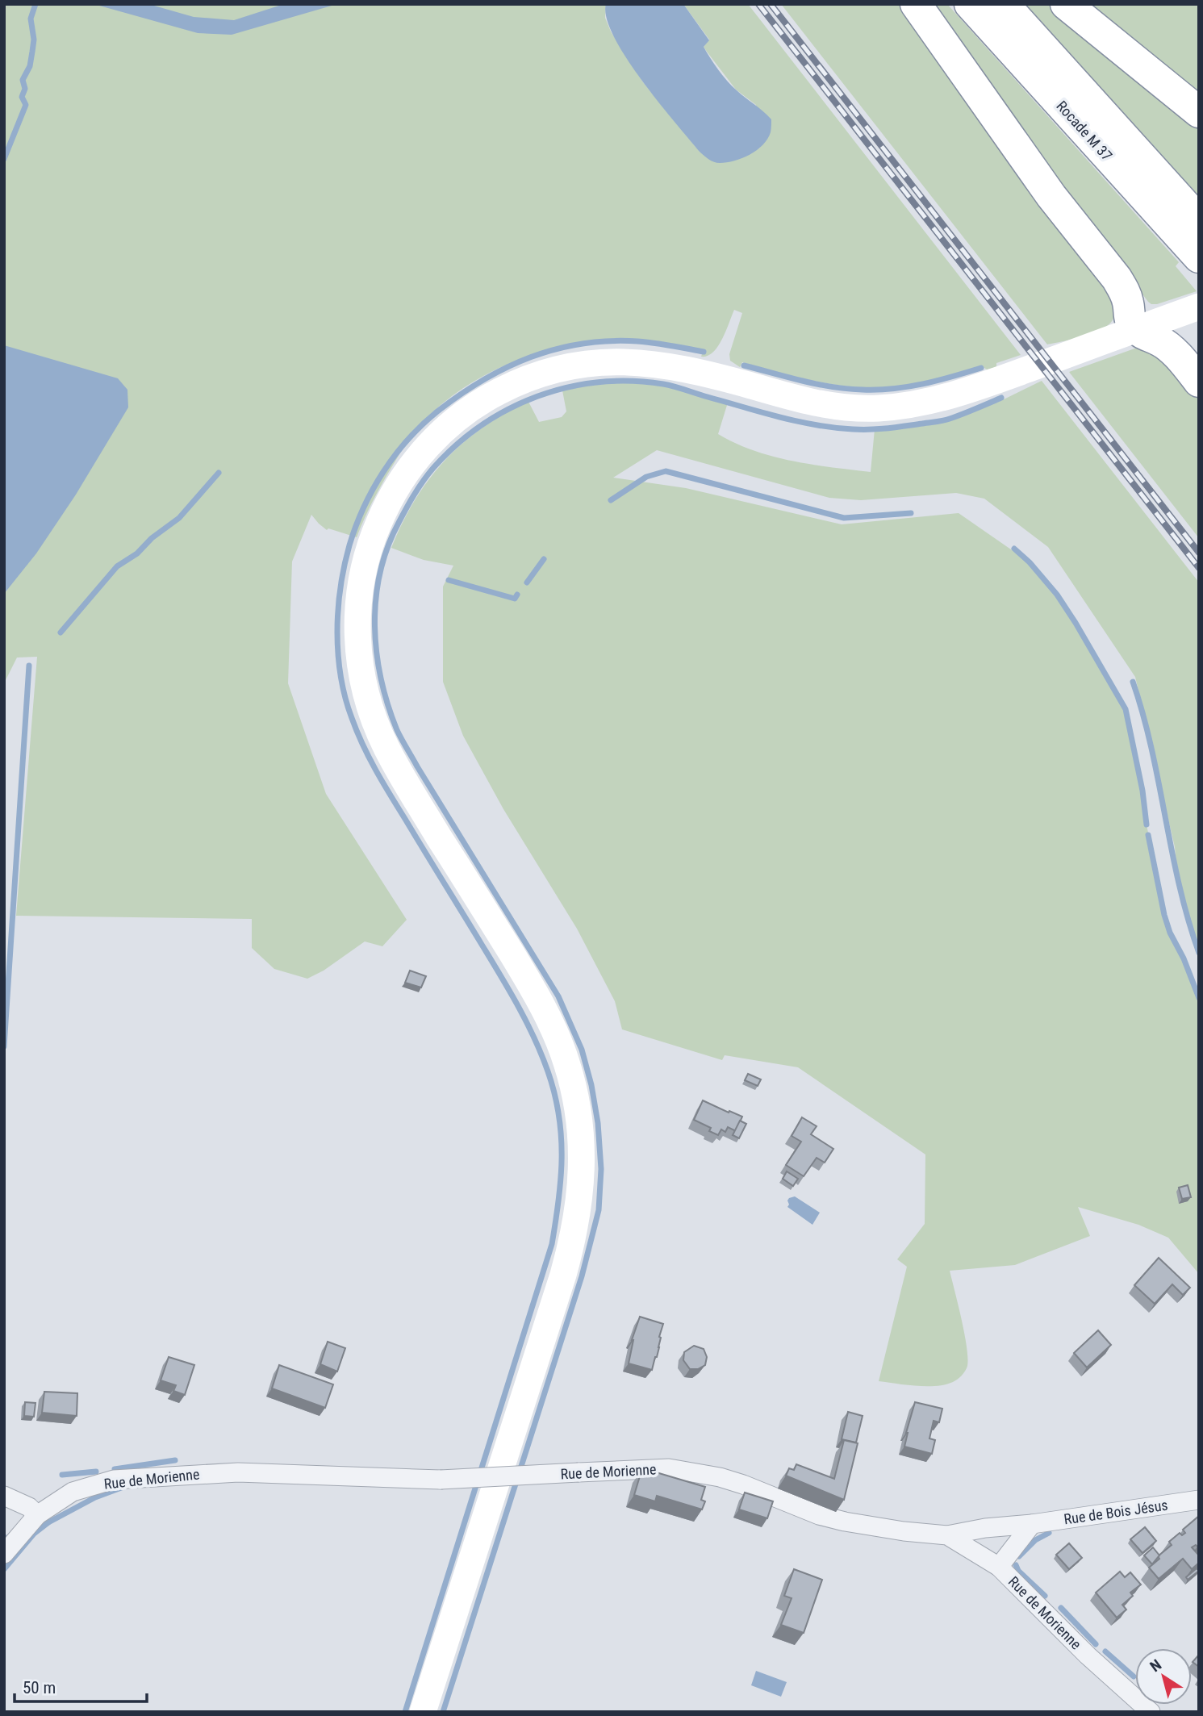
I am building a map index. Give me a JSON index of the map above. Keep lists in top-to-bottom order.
{
  "streets": {
    "highway": ["Rocade M 37"],
    "street": ["Rue de Morienne", "Rue de Bois Jésus"]
  },
  "crossings": [
    ["Rue de Morienne", "Rue de Bois Jésus"]
  ],
  "scale_bar": "50 m",
  "north": "top left"
}
